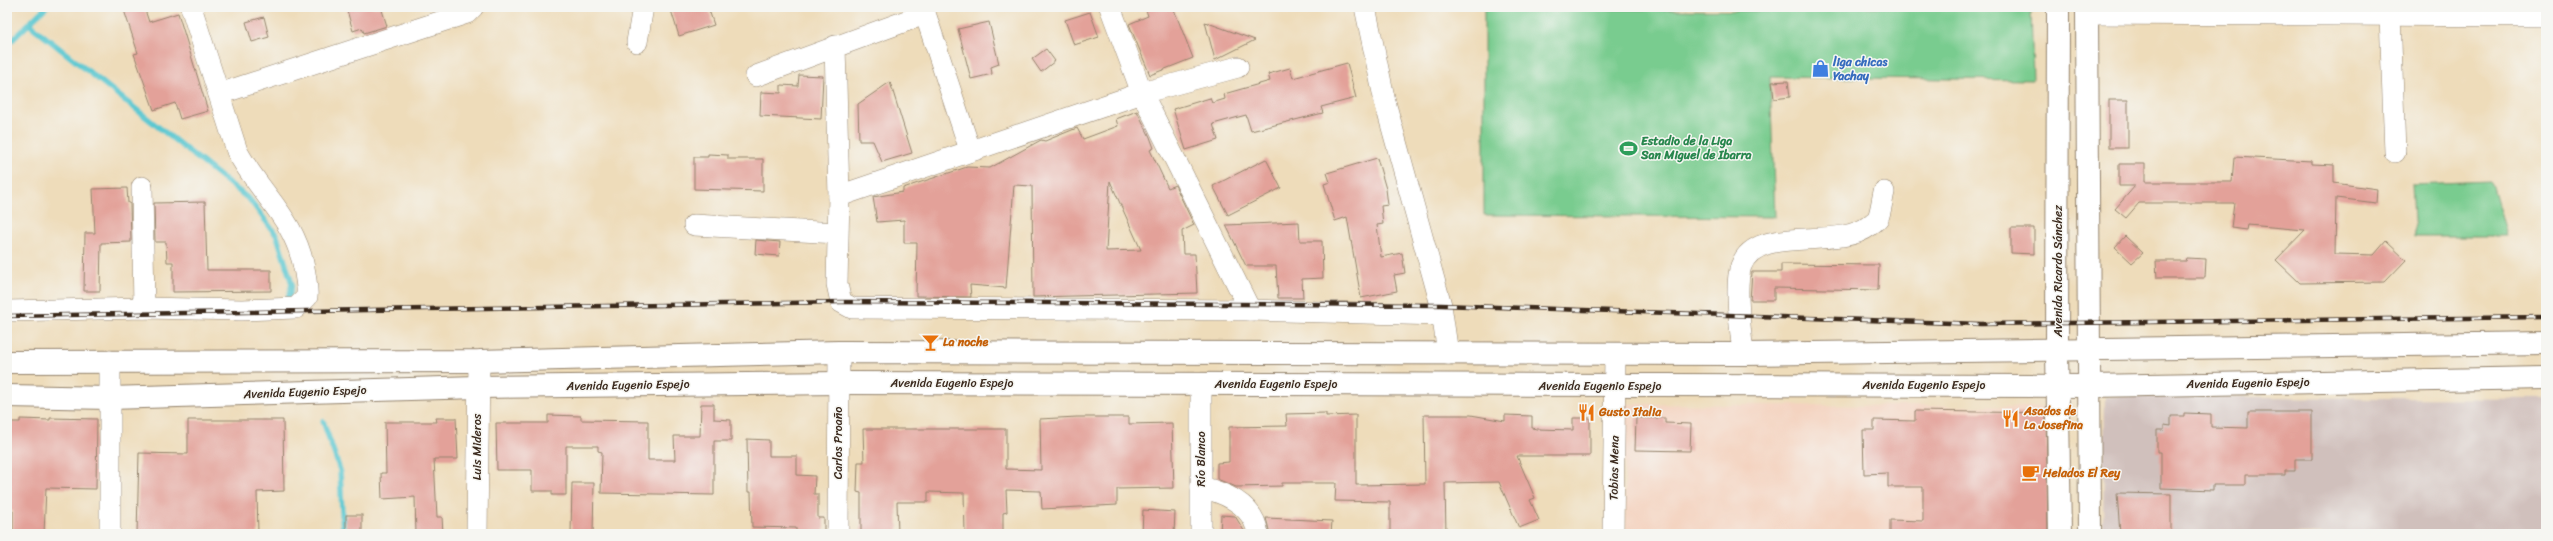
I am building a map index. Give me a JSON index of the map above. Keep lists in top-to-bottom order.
{
  "streets": {
    "main road": ["Avenida Ricardo Sánchez", "Avenida Eugenio Espejo"],
    "street": [
      "Carlos Proaño",
      "Luis Mideros",
      "Río Blanco",
      "Tobias Mena"
    ]
  },
  "crossings": [
    ["Avenida Ricardo Sánchez", "Avenida Eugenio Espejo"],
    ["Avenida Eugenio Espejo", "Carlos Proaño"],
    ["Avenida Eugenio Espejo", "Luis Mideros"],
    ["Avenida Eugenio Espejo", "Río Blanco"],
    ["Avenida Eugenio Espejo", "Tobias Mena"]
  ],
  "places": {
    "shop": ["liga chicas Yachay"],
    "sports": ["Estadio de la Liga San Miguel de Ibarra"],
    "bar": ["La noche"],
    "restaurant": ["Gusto Italia", "Asados de La Josefina"],
    "cafe": ["Helados El Rey"]
  }
}
